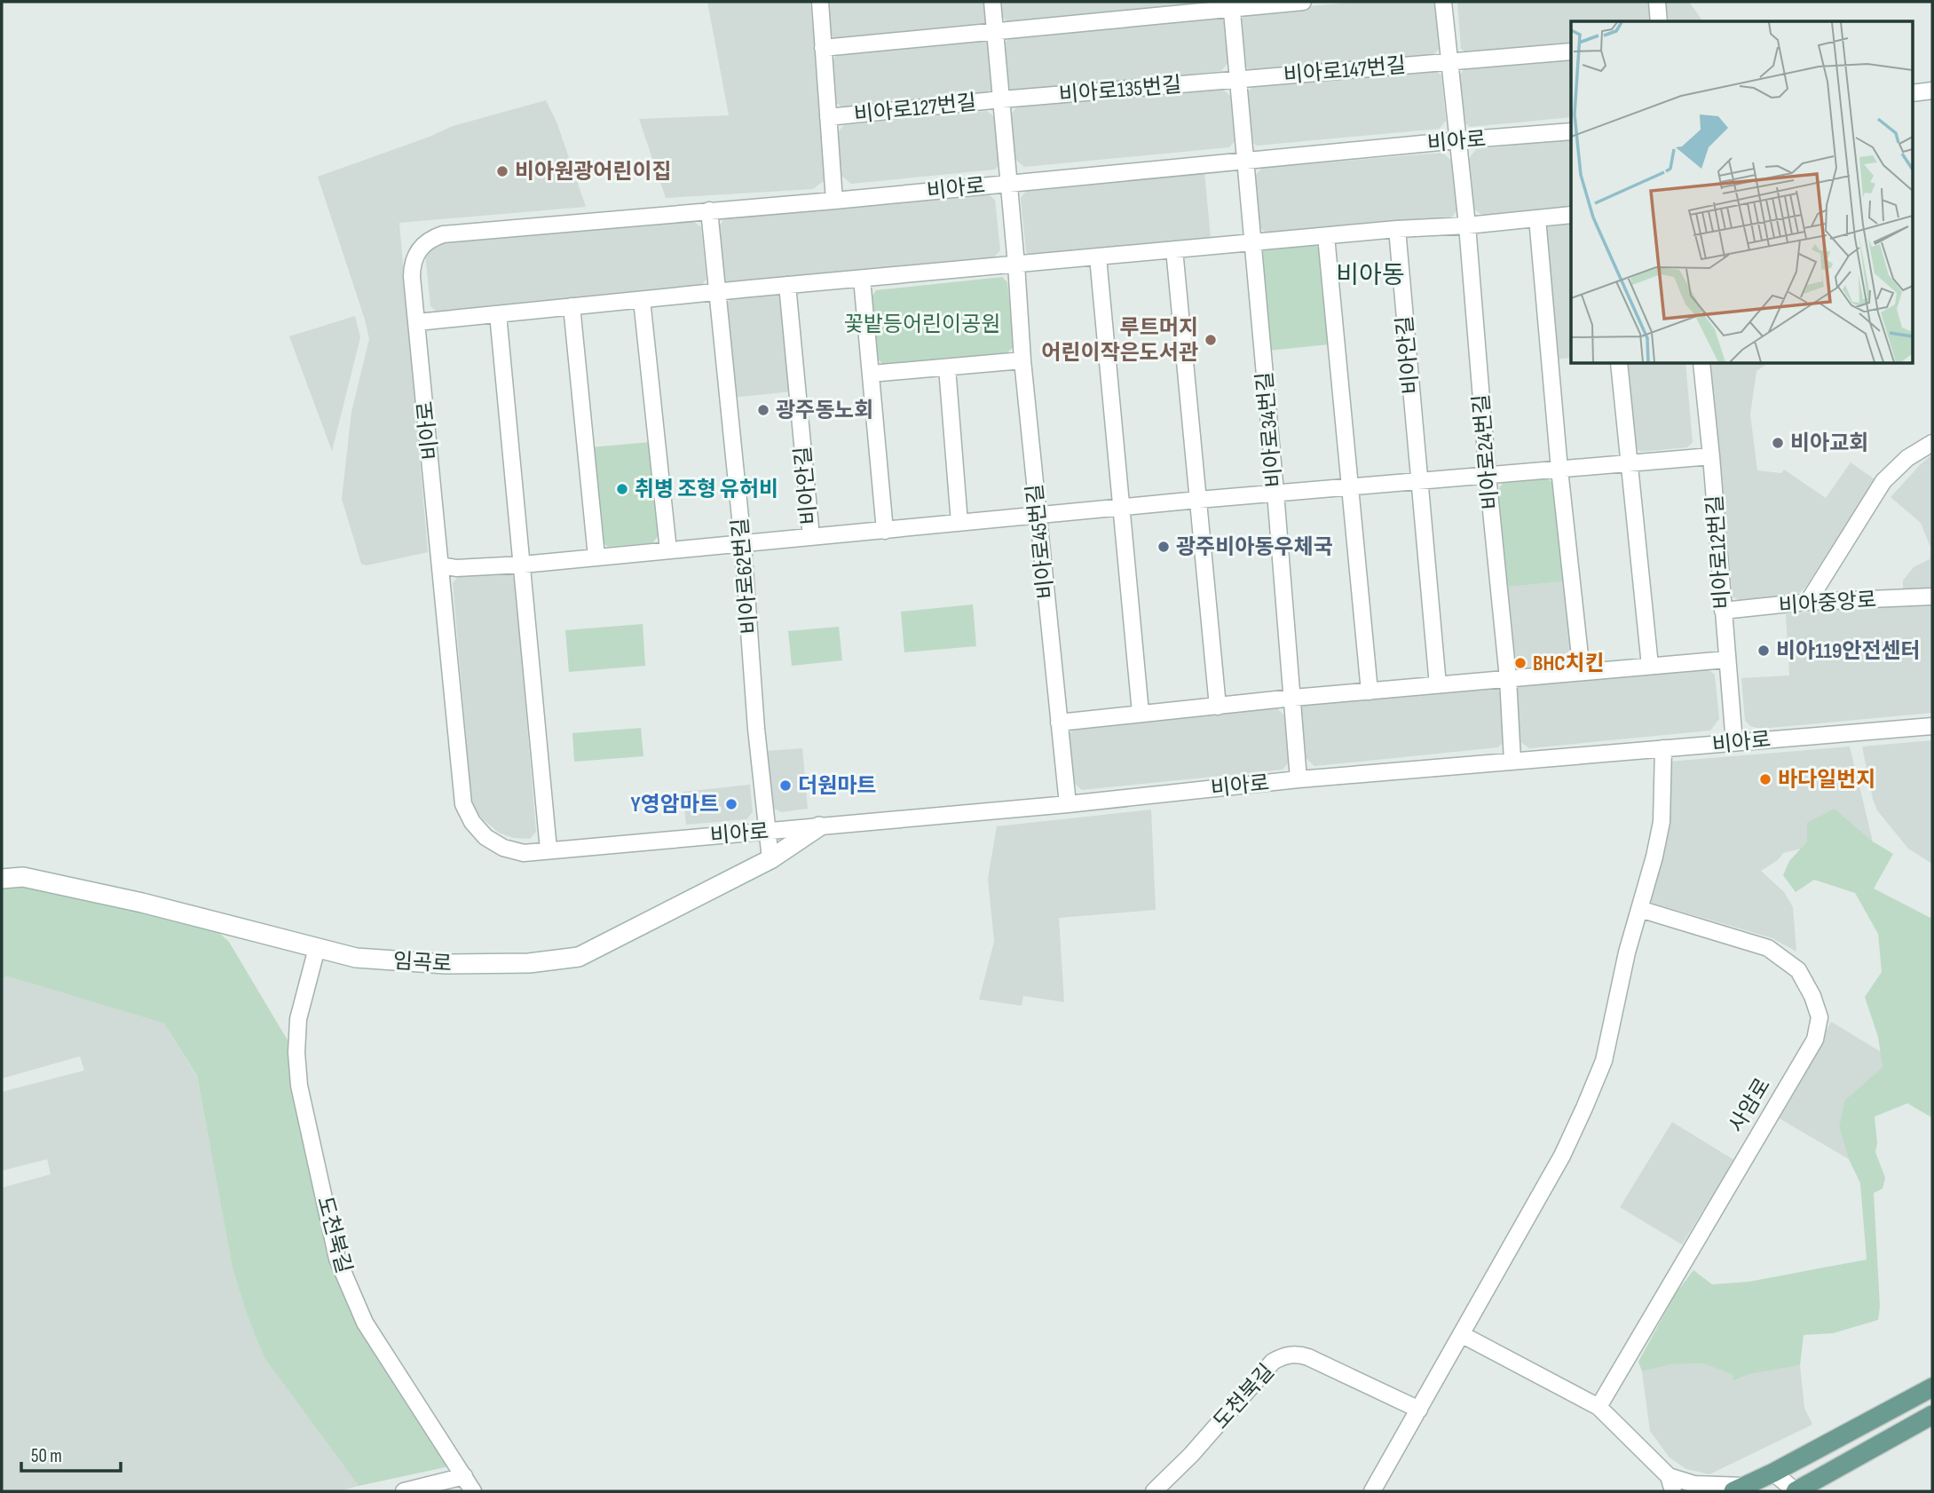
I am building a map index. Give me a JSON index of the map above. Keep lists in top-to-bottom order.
{
  "streets": {
    "main road": ["임곡로"],
    "street": [
      "비아로147번길",
      "비아로135번길",
      "비아로127번길",
      "비아로",
      "비아안길",
      "비아로34번길",
      "비아로24번길",
      "비아로45번길",
      "비아로12번길",
      "비아로62번길",
      "비아중앙로",
      "사암로",
      "도천북길"
    ]
  },
  "crossings": [
    ["비아로147번길", "비아로135번길"],
    ["비아로135번길", "비아로127번길"],
    ["비아로127번길", "비아로"],
    ["비아로", "비아안길"],
    ["비아로", "비아로34번길"],
    ["비아로", "비아로24번길"],
    ["비아로", "비아로45번길"],
    ["비아로", "비아로12번길"],
    ["비아로", "비아로62번길"],
    ["비아로", "임곡로"],
    ["비아안길", "비아로34번길"],
    ["비아안길", "비아로24번길"],
    ["비아안길", "비아로45번길"],
    ["비아안길", "비아로12번길"],
    ["비아안길", "비아로62번길"],
    ["비아로12번길", "비아중앙로"],
    ["비아로62번길", "임곡로"],
    ["임곡로", "도천북길"]
  ],
  "districts": ["비아동"],
  "parks": ["꽃밭등어린이공원"],
  "places": [
    "비아원광어린이집",
    "루트머지 어린이작은도서관",
    "광주동노회",
    "비아교회",
    "취병 조형 유허비",
    "광주비아동우체국",
    "비아119안전센터",
    "BHC치킨",
    "바다일번지",
    "더원마트",
    "Y영암마트"
  ],
  "scale_bar": "50 m"
}
